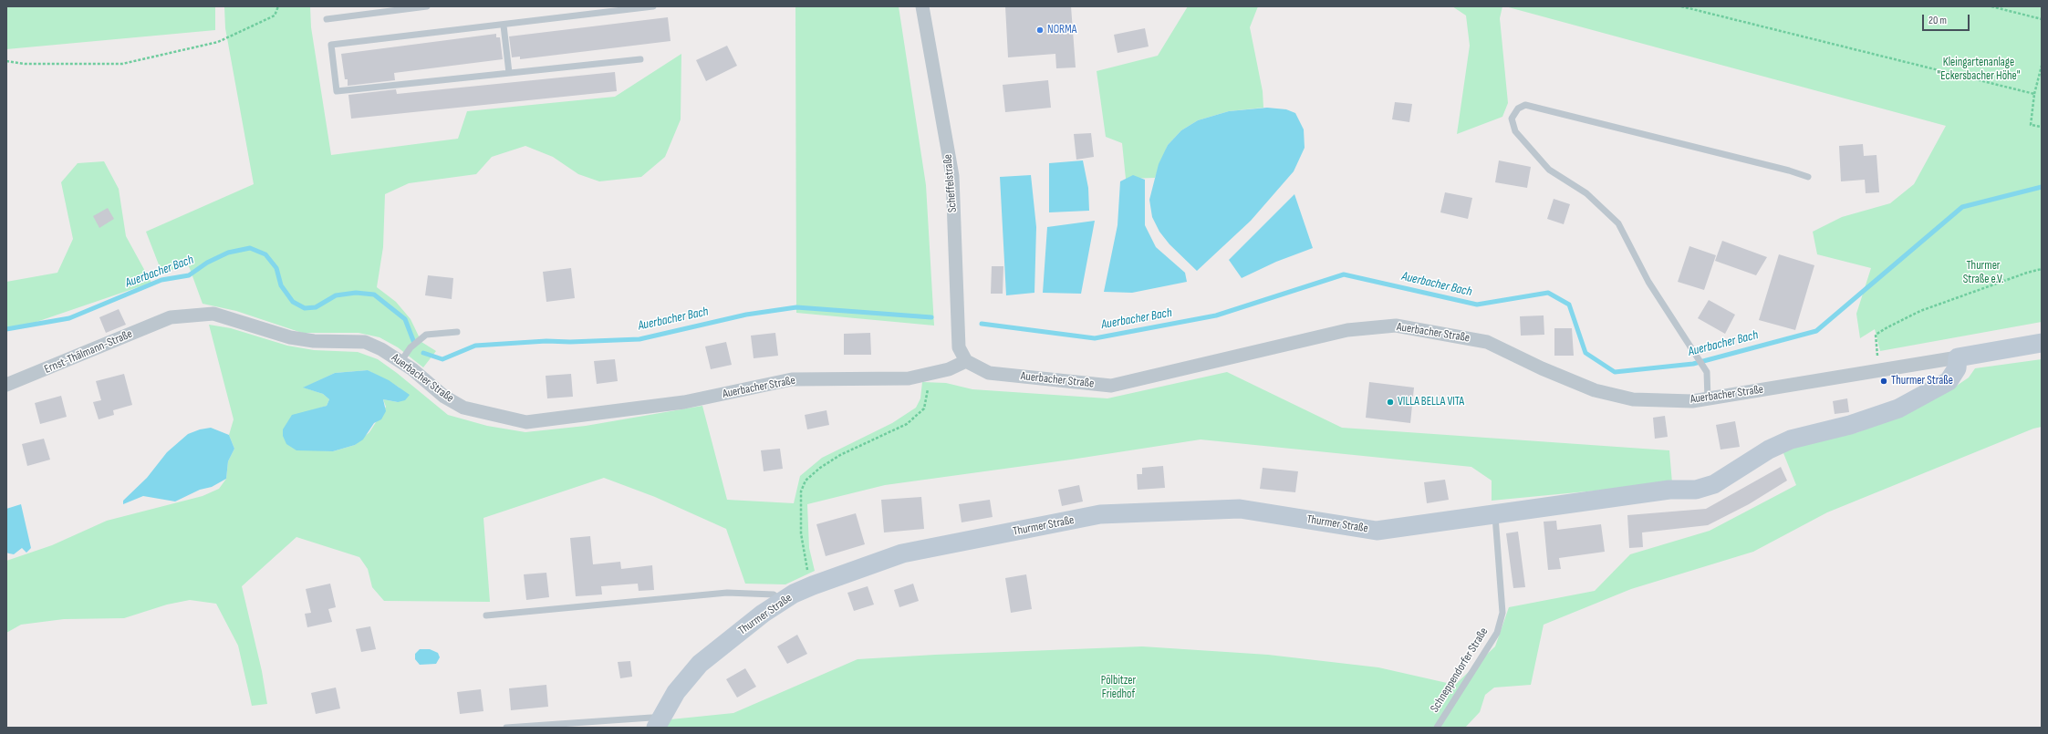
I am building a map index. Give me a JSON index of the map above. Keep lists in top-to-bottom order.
{
  "streets": {
    "street": [
      "Scheffelstraße",
      "Auerbacher Straße",
      "Ernst-Thälmann-Straße",
      "Thurmer Straße"
    ],
    "lane": ["Schneppendorfer Straße"]
  },
  "crossings": [
    ["Scheffelstraße", "Auerbacher Straße"],
    ["Auerbacher Straße", "Ernst-Thälmann-Straße"],
    ["Auerbacher Straße", "Thurmer Straße"],
    ["Thurmer Straße", "Schneppendorfer Straße"]
  ],
  "water": ["Auerbacher Bach"],
  "parks": ["Kleingartenanlage \"Eckersbacher Höhe\"", "Thurmer Straße e.V.", "Pölbitzer Friedhof"],
  "places": ["NORMA", "Thurmer Straße", "VILLA BELLA VITA"],
  "scale_bar": "20 m"
}
